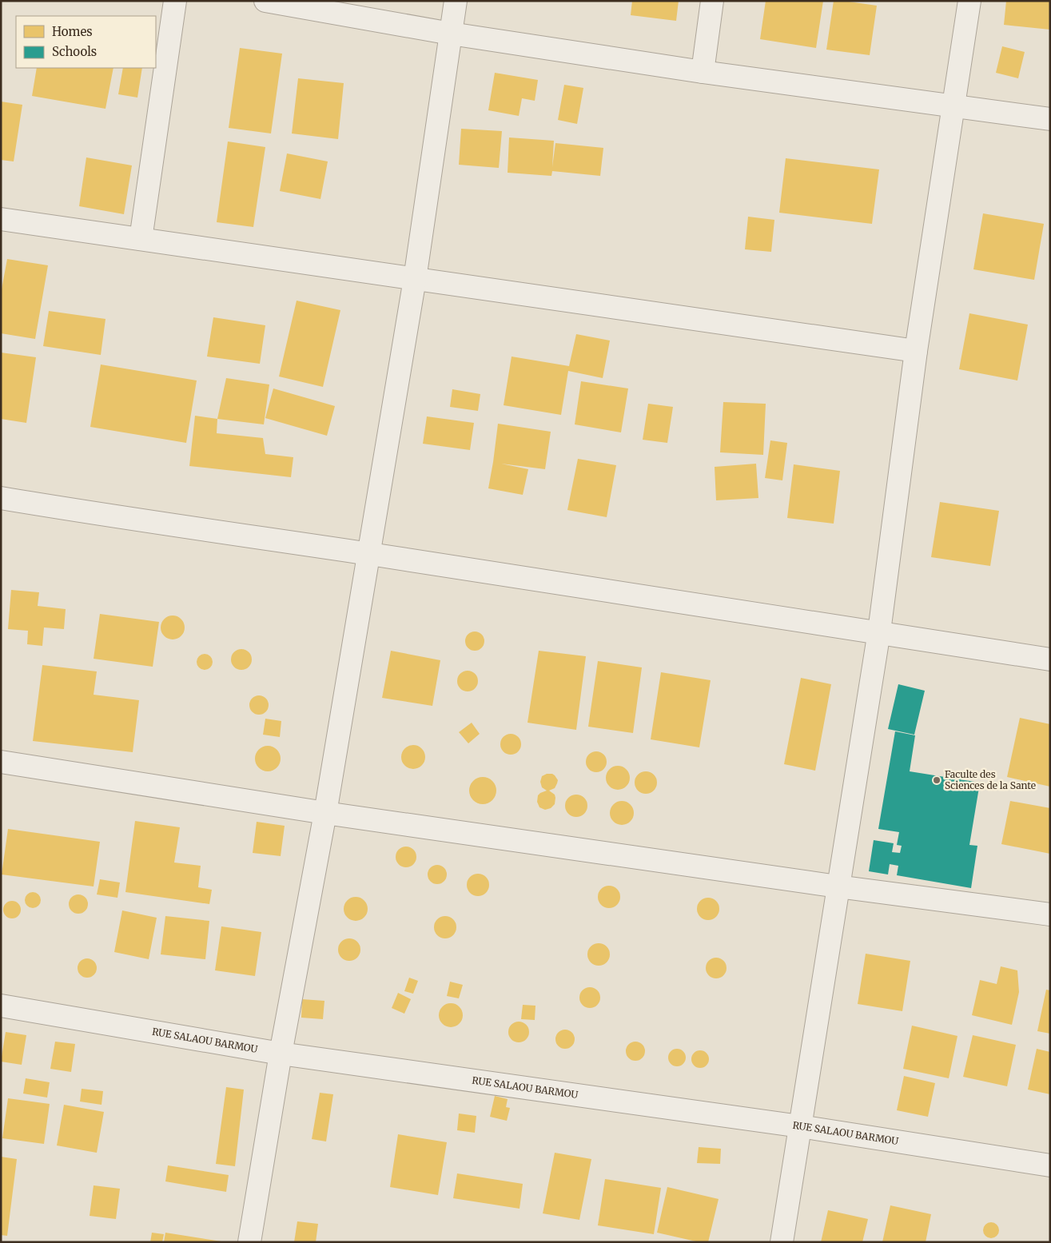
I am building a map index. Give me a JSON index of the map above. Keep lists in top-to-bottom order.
{
  "streets": {
    "street": ["RUE SALAOU BARMOU"]
  },
  "places": ["Faculte des Sciences de la Sante"],
  "legend": ["Homes", "Schools"]
}
